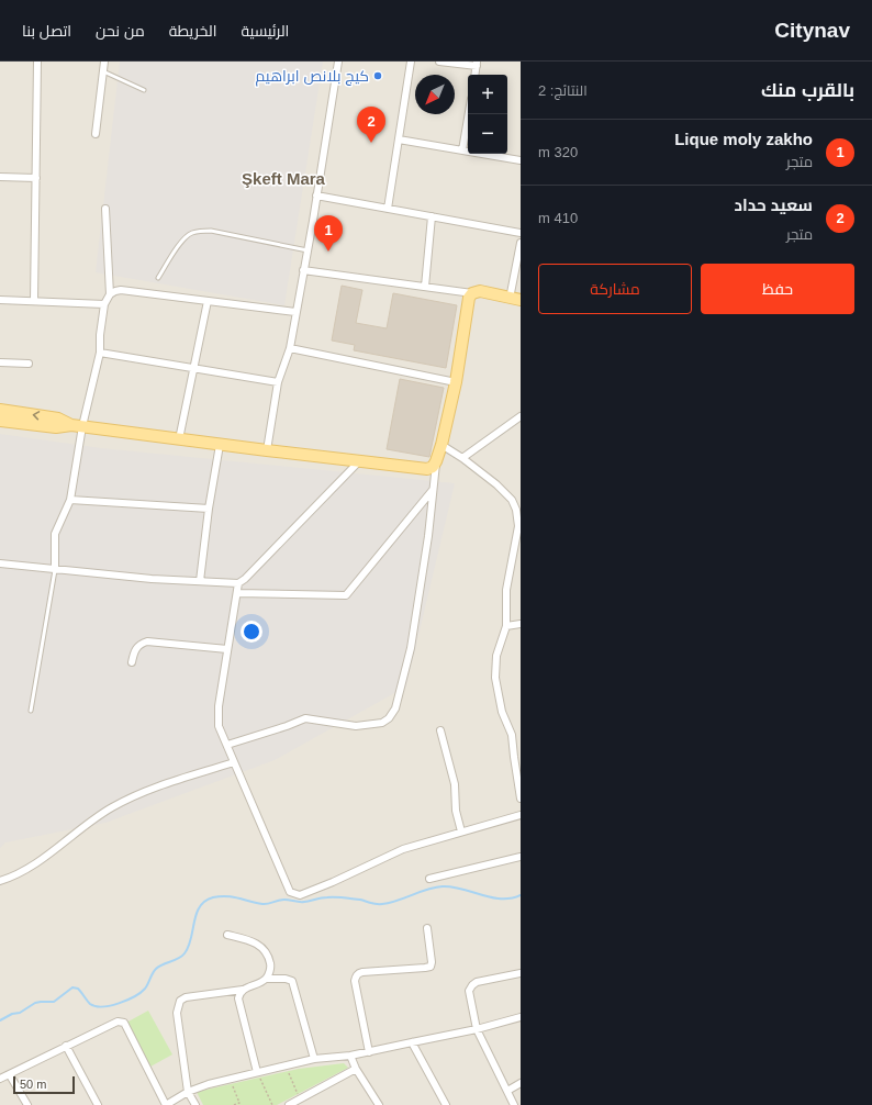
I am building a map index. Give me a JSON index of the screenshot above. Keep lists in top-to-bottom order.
{
  "districts": ["Şkeft Mara"],
  "places": ["كيج بلانص ابراهيم"],
  "scale_bar": "50 m",
  "north": "bottom left",
  "page": {
    "header": "Citynav",
    "nav": [
      "الرئيسية",
      "الخريطة",
      "من نحن",
      "اتصل بنا"
    ],
    "heading": ["بالقرب منك", "النتائج: 2"],
    "map_buttons": ["+", "−"],
    "pins": ["2", "1"],
    "list": [
      {
        "mark": "1",
        "name": "Lique moly zakho",
        "note": "متجر",
        "value": "320 m"
      },
      {
        "mark": "2",
        "name": "سعيد حداد",
        "note": "متجر",
        "value": "410 m"
      }
    ],
    "buttons": ["حفظ", "مشاركة"],
    "scale": "50 m"
  }
}
